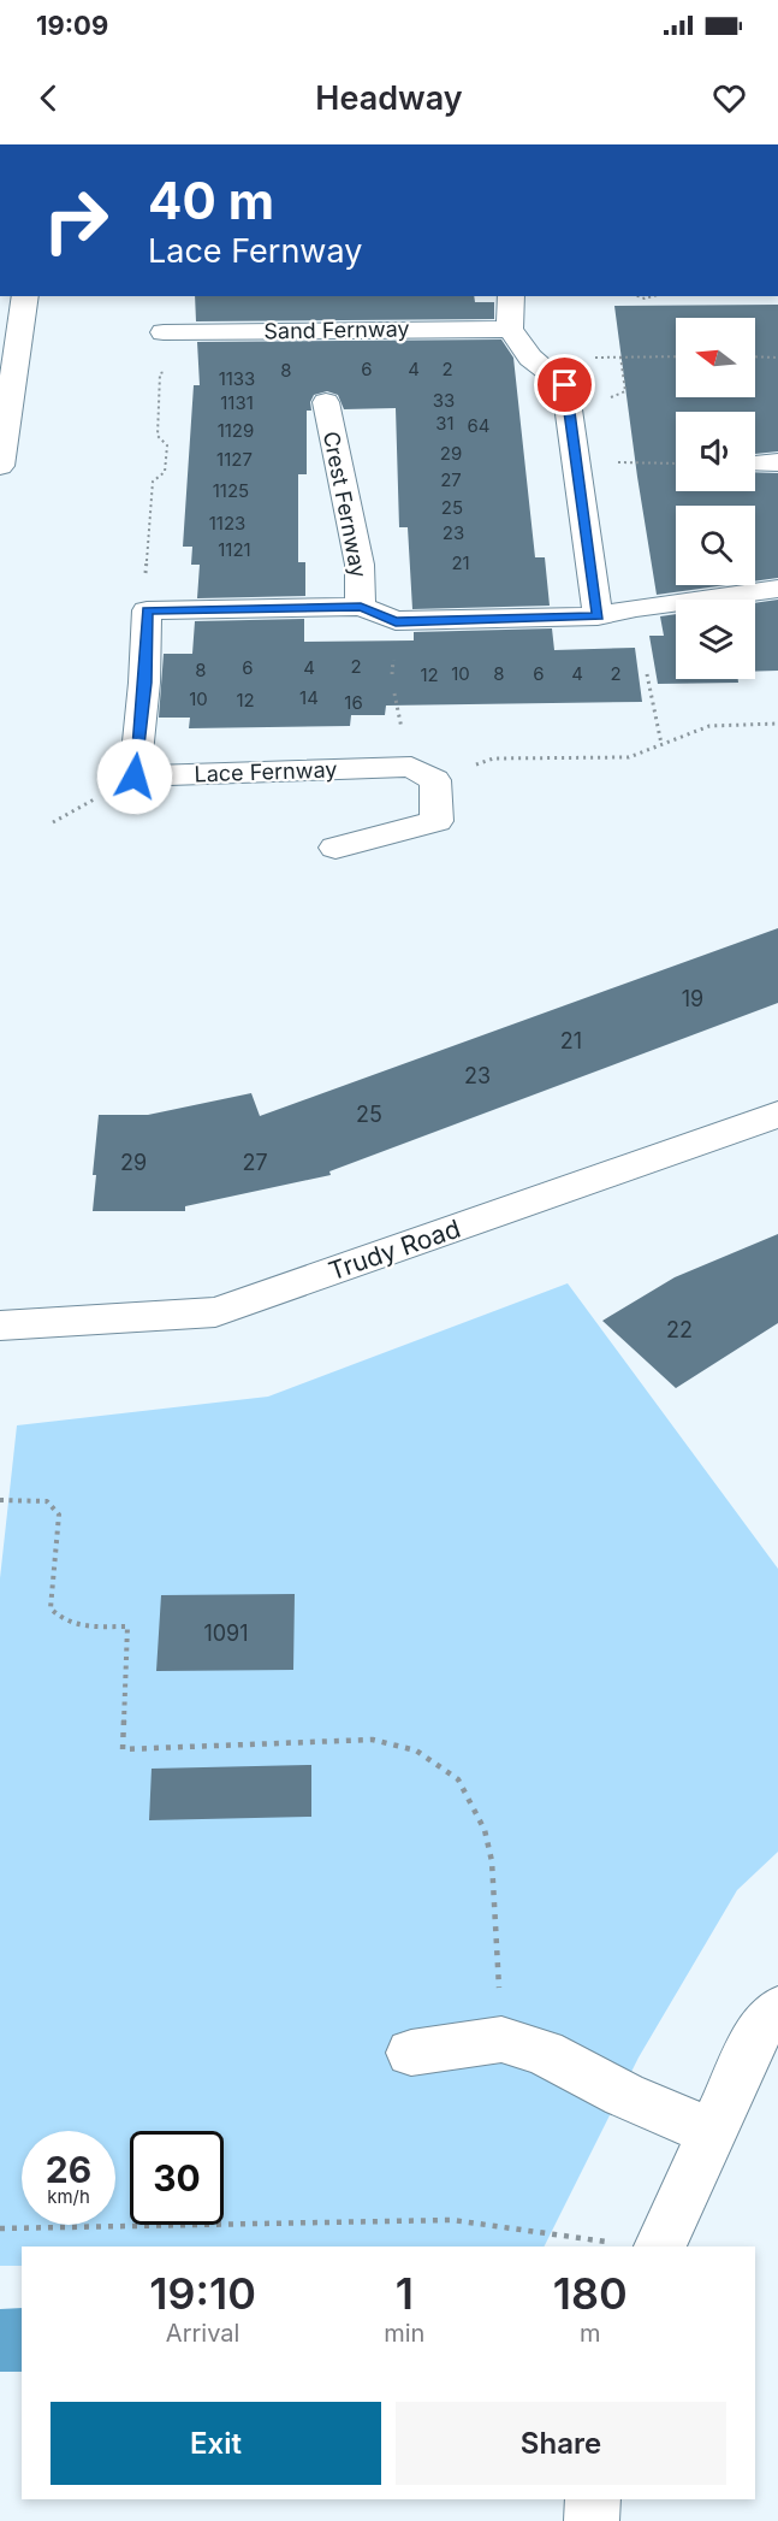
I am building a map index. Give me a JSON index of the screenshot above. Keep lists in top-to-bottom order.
{
  "streets": {
    "street": [
      "Sand Fernway",
      "Crest Fernway",
      "Lace Fernway",
      "Trudy Road"
    ]
  },
  "house_numbers": [
    "6",
    "4",
    "2",
    "8",
    "1133",
    "33",
    "1131",
    "31",
    "64",
    "1129",
    "29",
    "1127",
    "27",
    "1125",
    "25",
    "1123",
    "23",
    "1121",
    "21",
    "2",
    "6",
    "4",
    "8",
    "10",
    "8",
    "6",
    "4",
    "2",
    "12",
    "14",
    "10",
    "12",
    "16",
    "19",
    "21",
    "23",
    "25",
    "29",
    "27",
    "22",
    "1091"
  ],
  "north": "left",
  "page": {
    "status": "19:09",
    "header": "Headway",
    "turn": ["40 m", "Lace Fernway"],
    "speed": "26 km/h",
    "limit": "30",
    "eta": [
      "19:10",
      "Arrival",
      "1",
      "min",
      "180",
      "m"
    ],
    "buttons": ["Exit", "Share"]
  }
}
